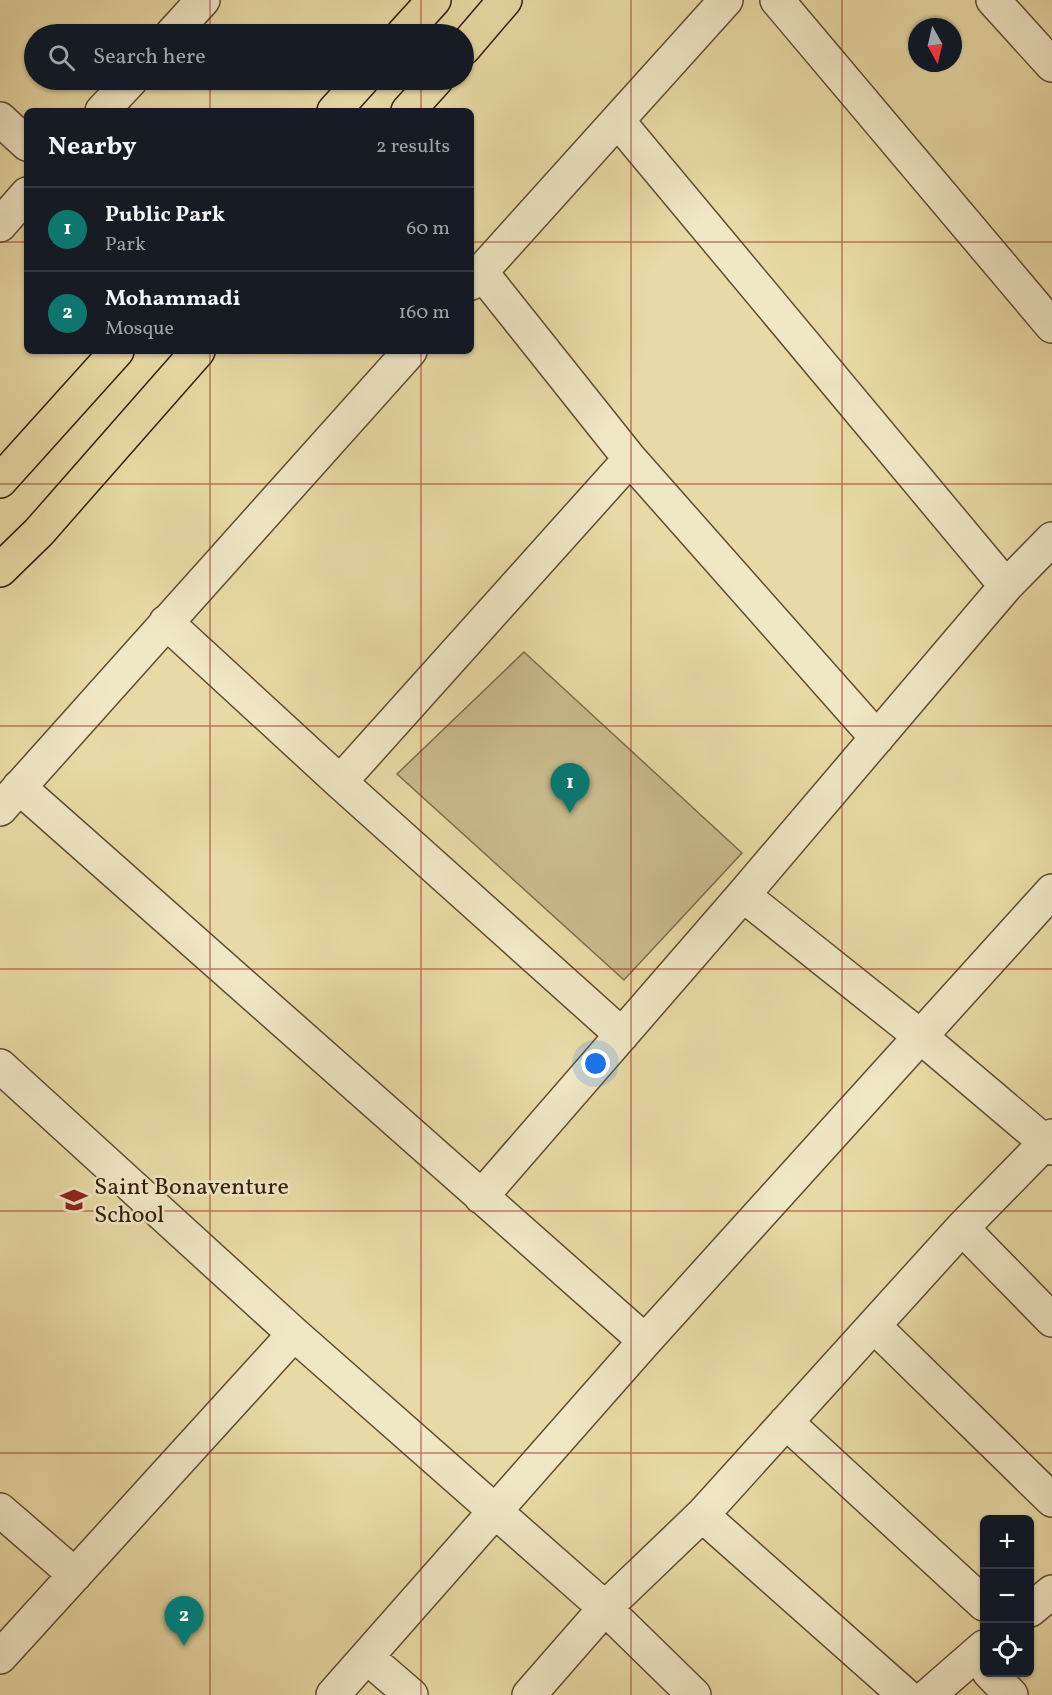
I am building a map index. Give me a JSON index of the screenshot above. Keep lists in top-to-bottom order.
{
  "places": {
    "school or university": ["Saint Bonaventure School"]
  },
  "north": "bottom",
  "page": {
    "search": "Search here",
    "heading": ["Nearby", "2 results"],
    "list": [
      {
        "mark": "1",
        "name": "Public Park",
        "note": "Park",
        "value": "60 m"
      },
      {
        "mark": "2",
        "name": "Mohammadi",
        "note": "Mosque",
        "value": "160 m"
      }
    ],
    "pins": ["1", "2"],
    "map_buttons": ["+", "−"]
  }
}
